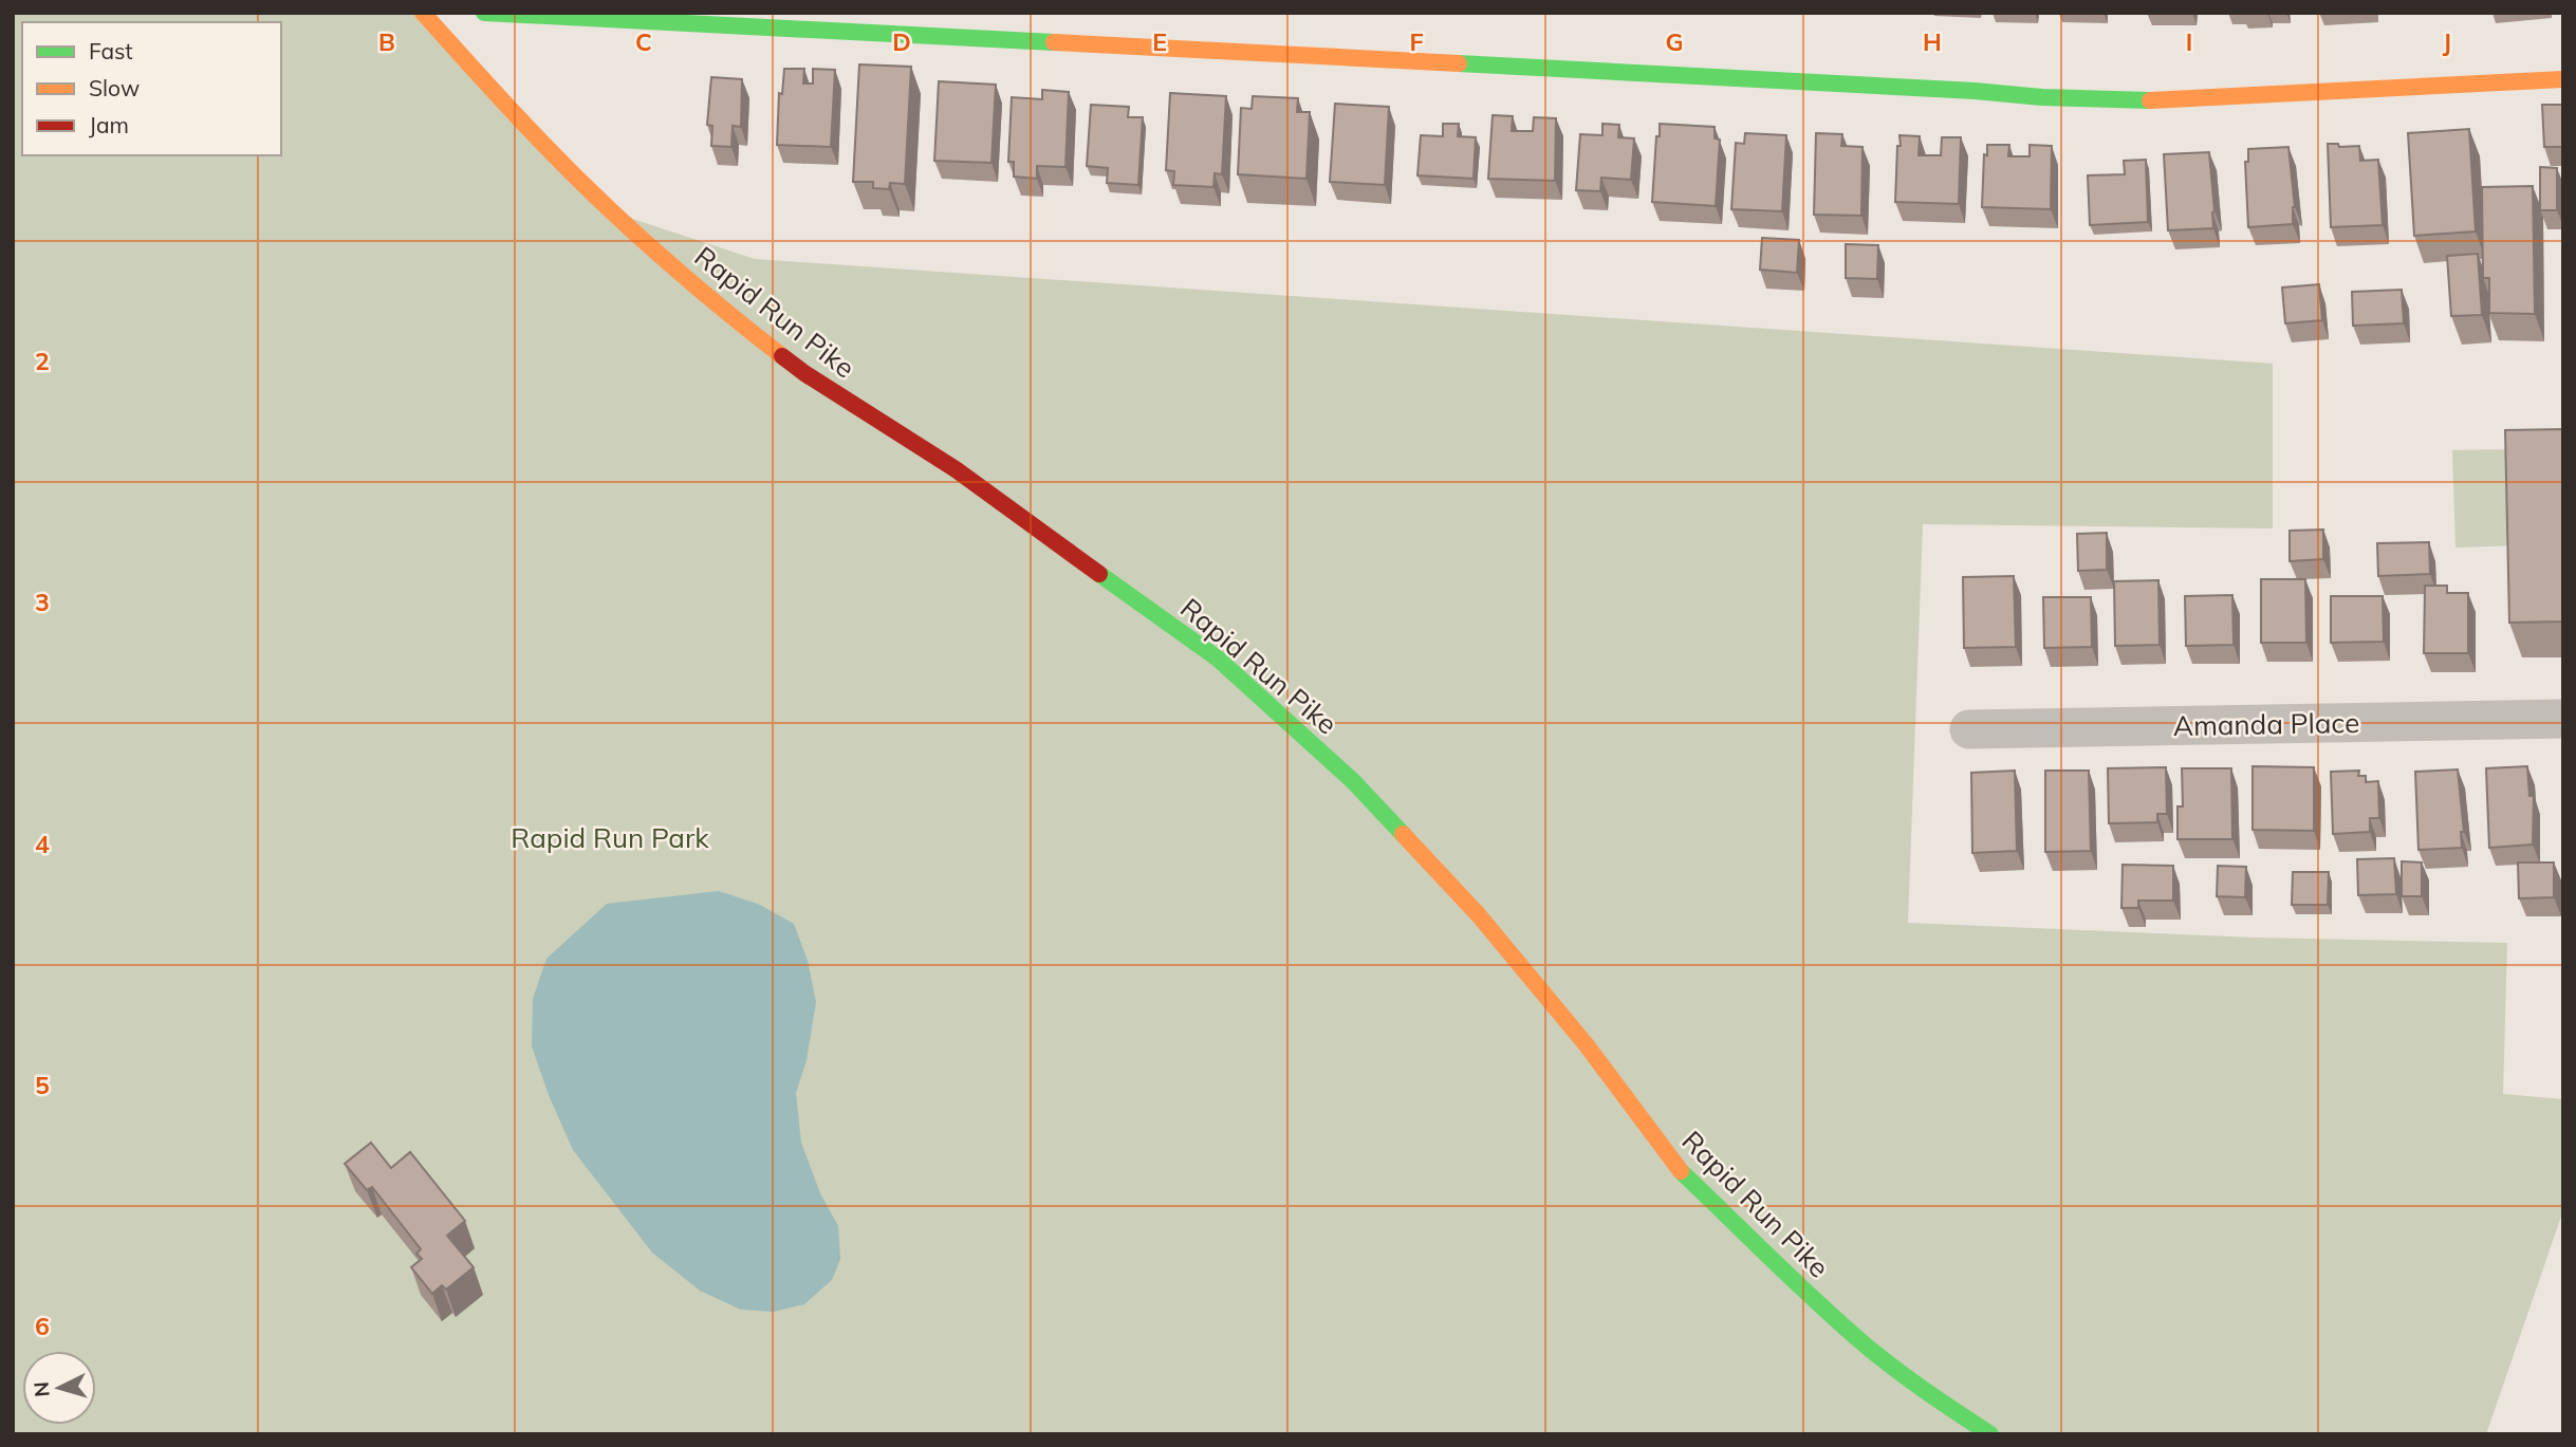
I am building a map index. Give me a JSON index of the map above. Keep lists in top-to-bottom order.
{
  "streets": {
    "street": ["Rapid Run Pike", "Amanda Place"]
  },
  "parks": ["Rapid Run Park"],
  "legend": ["Fast", "Slow", "Jam"],
  "north": "left",
  "grid": {
    "columns": [
      "B",
      "C",
      "D",
      "E",
      "F",
      "G",
      "H",
      "I",
      "J"
    ],
    "rows": [
      "2",
      "3",
      "4",
      "5",
      "6"
    ]
  }
}
